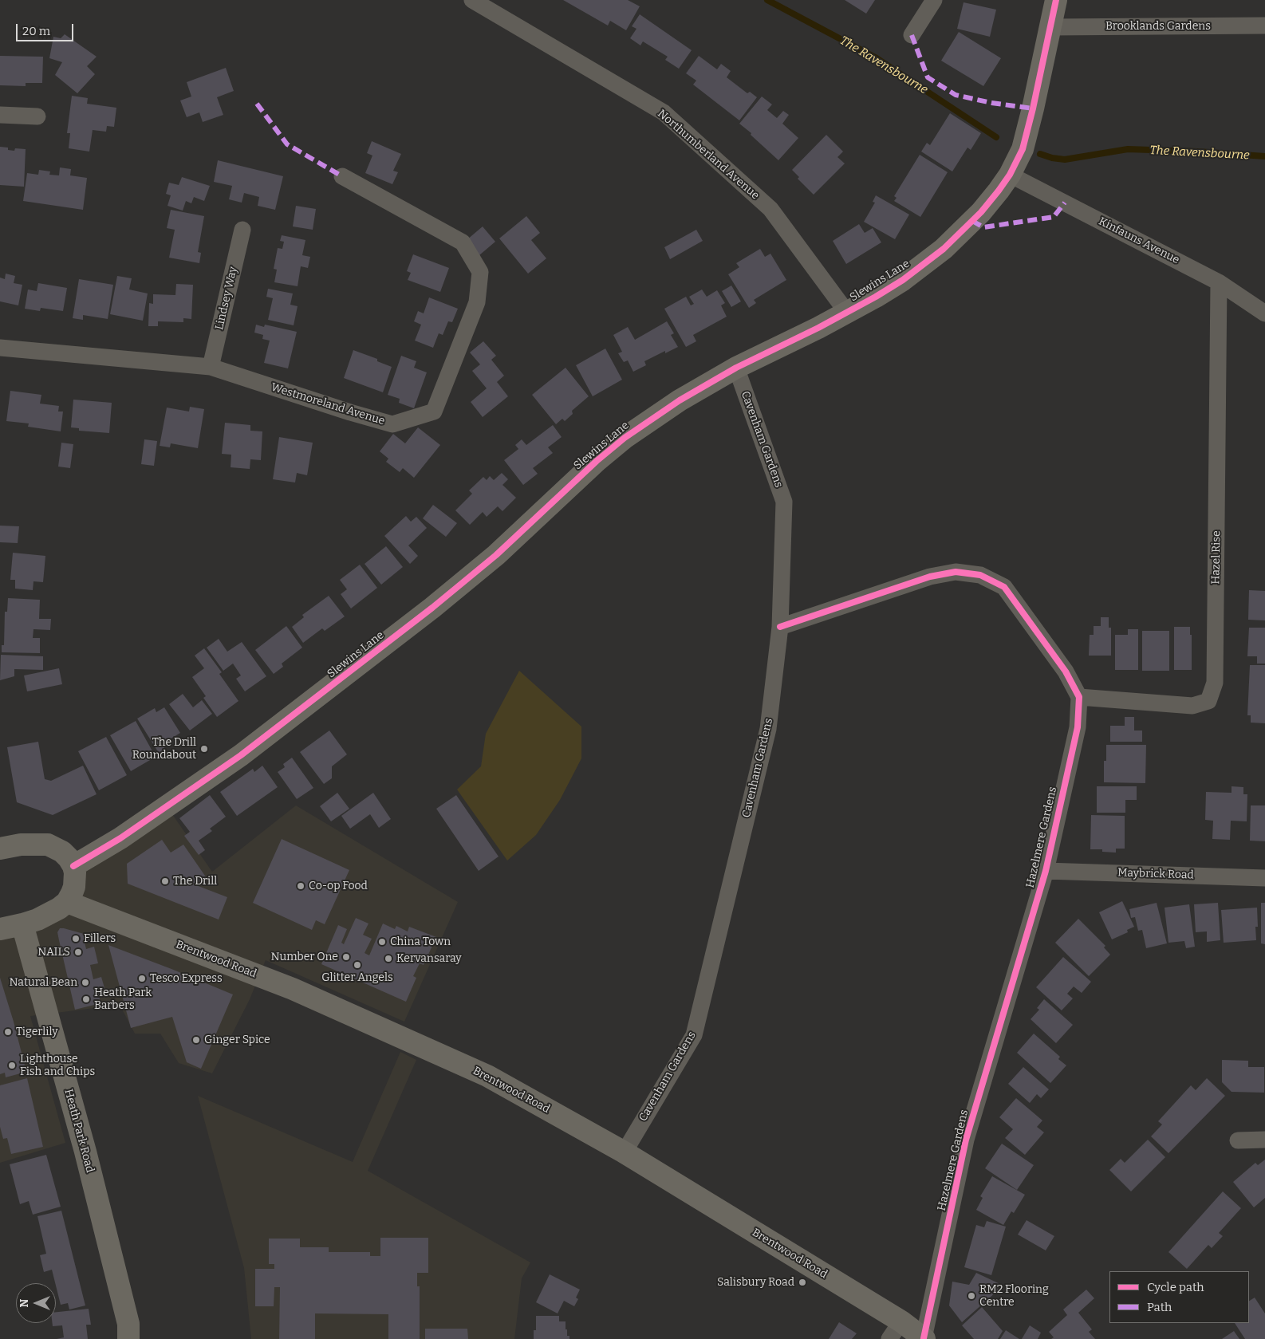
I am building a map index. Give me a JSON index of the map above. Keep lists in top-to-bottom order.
{
  "streets": {
    "street": [
      "Brooklands Gardens",
      "Northumberland Avenue",
      "Kinfauns Avenue",
      "Slewins Lane",
      "Lindsey Way",
      "Westmoreland Avenue",
      "Cavenham Gardens",
      "Hazel Rise",
      "Hazelmere Gardens",
      "Maybrick Road",
      "Brentwood Road",
      "Heath Park Road"
    ]
  },
  "crossings": [
    ["Brooklands Gardens", "Slewins Lane"],
    ["Northumberland Avenue", "Slewins Lane"],
    ["Kinfauns Avenue", "Slewins Lane"],
    ["Kinfauns Avenue", "Hazel Rise"],
    ["Slewins Lane", "Cavenham Gardens"],
    ["Lindsey Way", "Westmoreland Avenue"],
    ["Cavenham Gardens", "Brentwood Road"],
    ["Hazel Rise", "Hazelmere Gardens"],
    ["Hazelmere Gardens", "Maybrick Road"],
    ["Hazelmere Gardens", "Brentwood Road"]
  ],
  "water": ["The Ravensbourne"],
  "places": [
    "The Drill Roundabout",
    "The Drill",
    "Co-op Food",
    "Fillers",
    "China Town",
    "NAILS",
    "Number One",
    "Kervansaray",
    "Glitter Angels",
    "Tesco Express",
    "Natural Bean",
    "Heath Park Barbers",
    "Tigerlily",
    "Ginger Spice",
    "Lighthouse Fish and Chips",
    "Salisbury Road",
    "RM2 Flooring Centre"
  ],
  "legend": ["Cycle path", "Path"],
  "scale_bar": "20 m",
  "north": "left"
}
